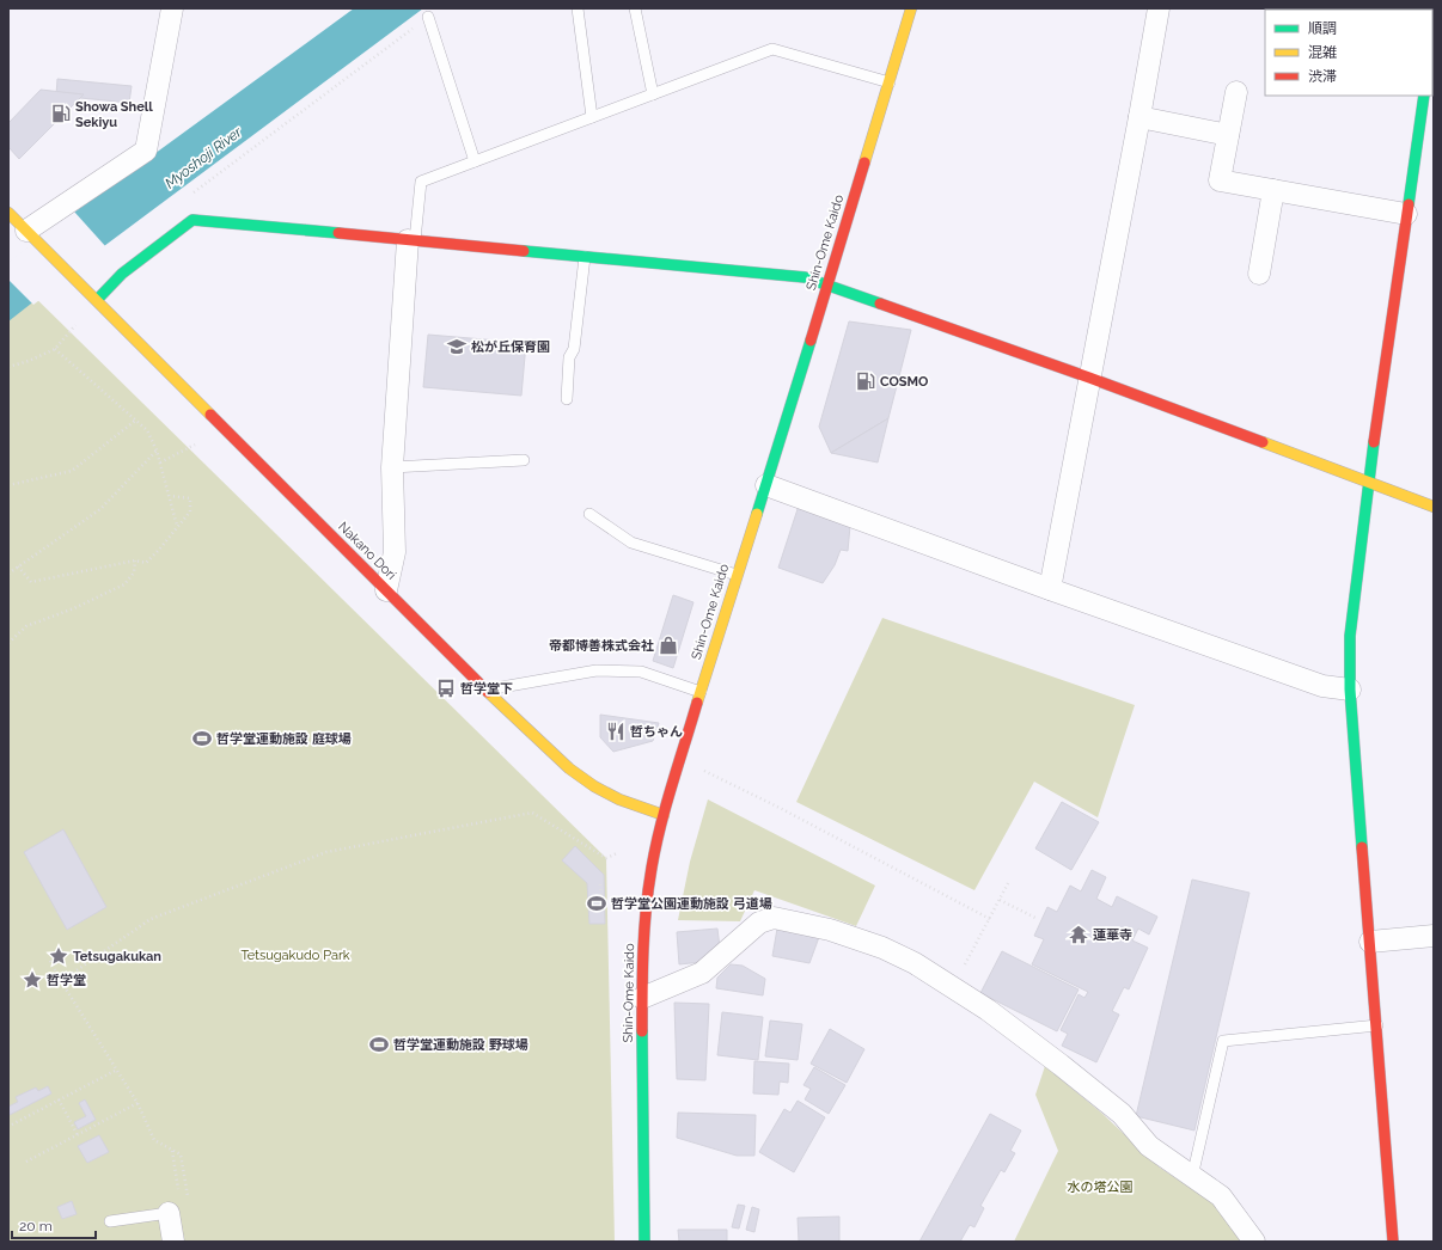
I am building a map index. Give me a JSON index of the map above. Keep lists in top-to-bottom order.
{
  "streets": {
    "street": ["Shin-Ome Kaido", "Nakano Dori"]
  },
  "crossings": [
    ["Shin-Ome Kaido", "Nakano Dori"]
  ],
  "water": ["Myoshoji River"],
  "parks": ["Tetsugakudo Park", "水の塔公園"],
  "places": {
    "fuel station": ["Showa Shell Sekiyu", "COSMO"],
    "school or university": ["松が丘保育園"],
    "shop": ["帝都博善株式会社"],
    "bus stop": ["哲学堂下"],
    "restaurant": ["哲ちゃん"],
    "sports": ["哲学堂運動施設 庭球場", "哲学堂公園運動施設 弓道場", "哲学堂運動施設 野球場"],
    "temple": ["蓮華寺"],
    "place": ["Tetsugakukan", "哲学堂"]
  },
  "legend": ["順調", "混雑", "渋滞"],
  "scale_bar": "20 m"
}
